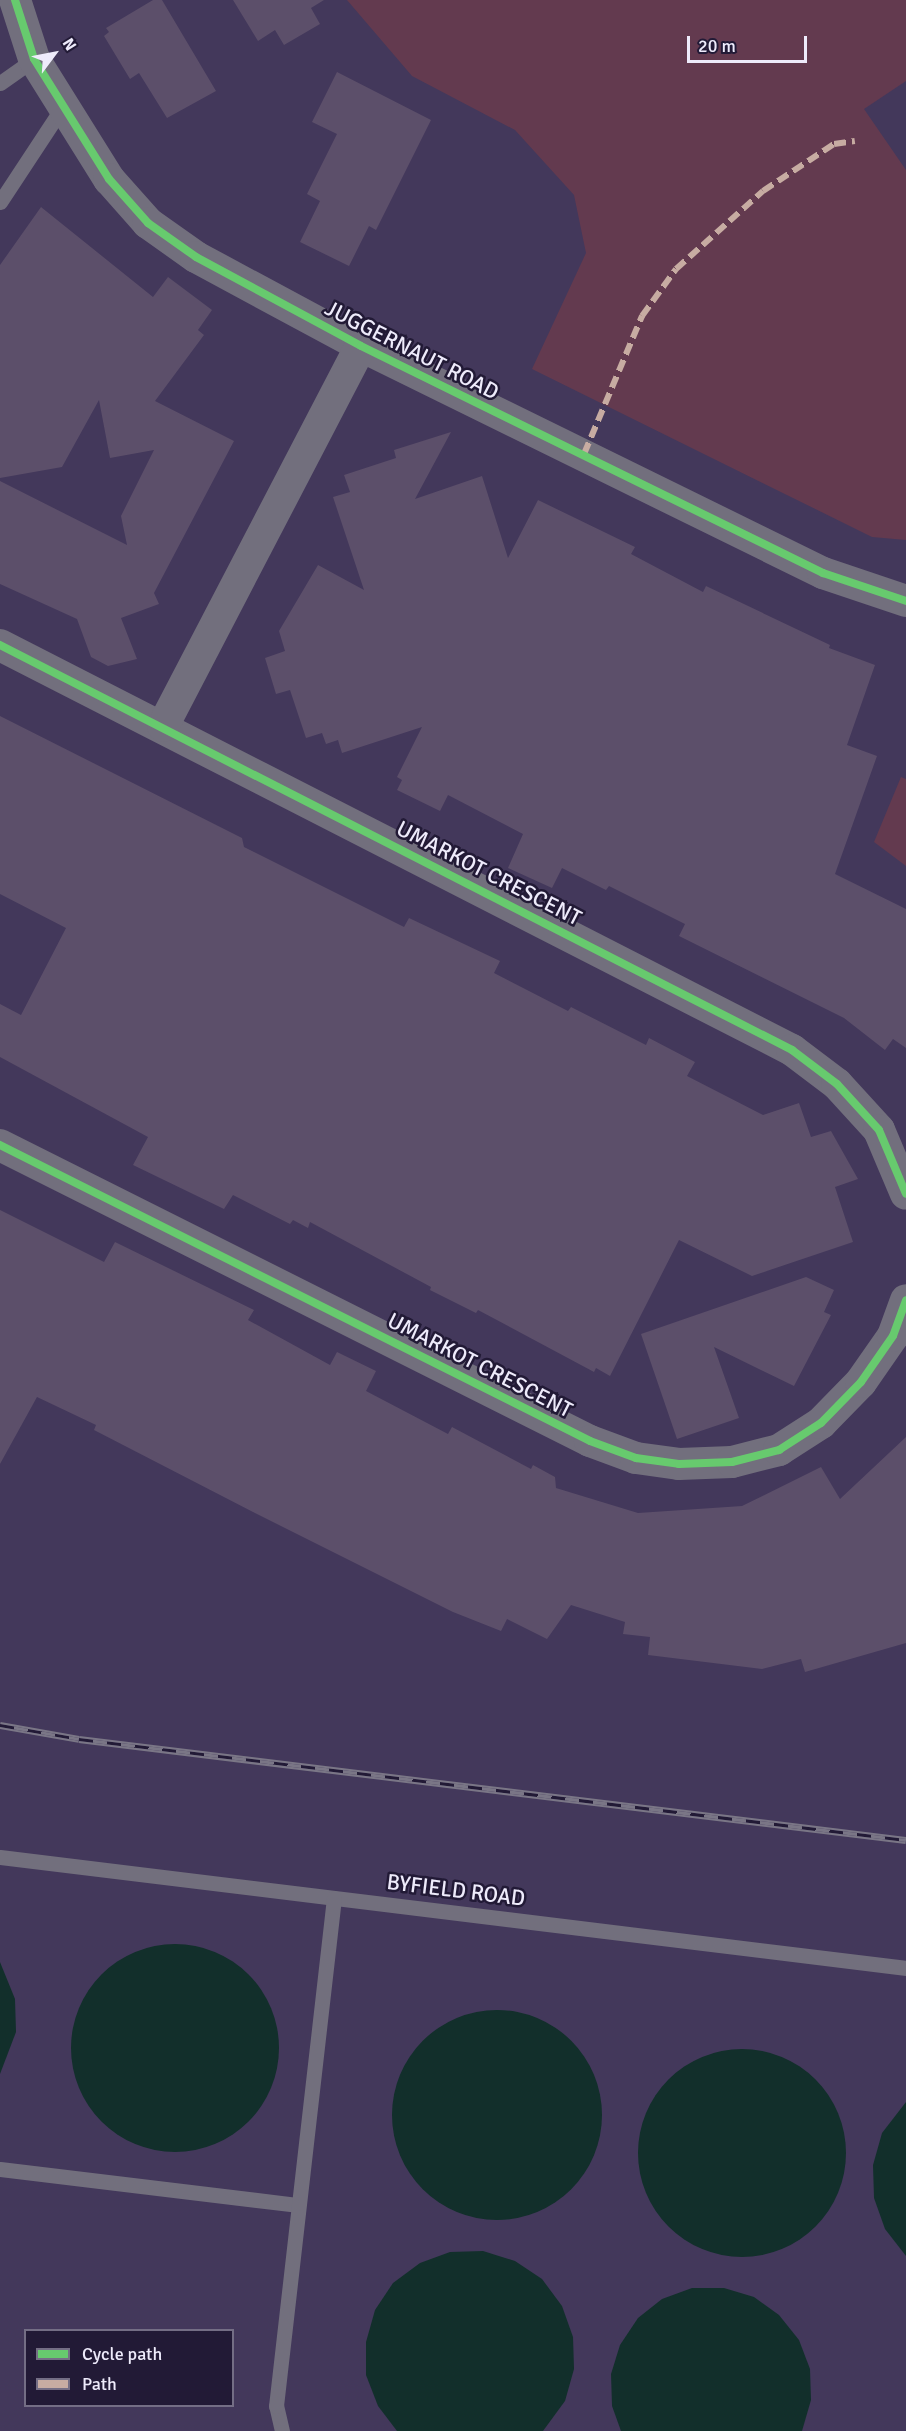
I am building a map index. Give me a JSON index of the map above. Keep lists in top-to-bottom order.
{
  "streets": {
    "street": ["JUGGERNAUT ROAD", "UMARKOT CRESCENT"],
    "lane": ["BYFIELD ROAD"]
  },
  "legend": ["Cycle path", "Path"],
  "scale_bar": "20 m",
  "north": "top right"
}
